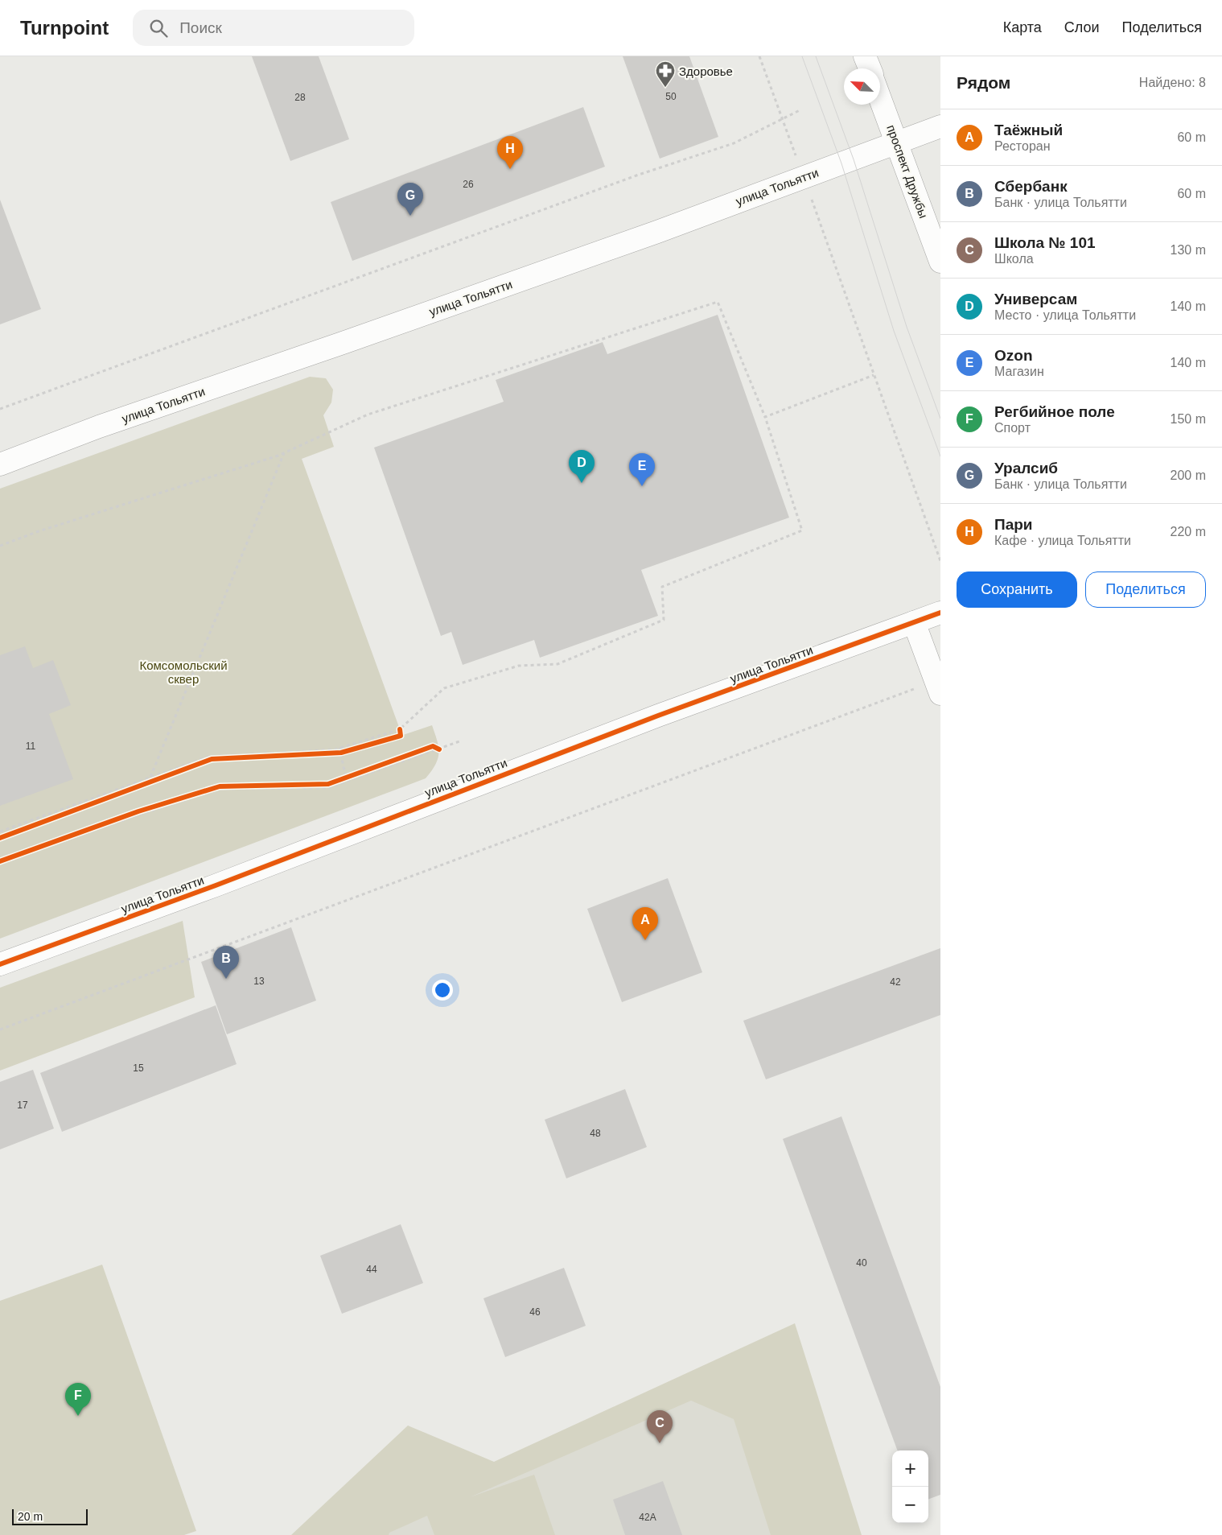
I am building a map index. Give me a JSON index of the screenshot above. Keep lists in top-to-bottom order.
{
  "streets": {
    "street": ["проспект Дружбы", "улица Тольятти"]
  },
  "crossings": [
    ["проспект Дружбы", "улица Тольятти"]
  ],
  "parks": ["Комсомольский сквер"],
  "places": {
    "pharmacy": ["Здоровье"]
  },
  "house_numbers": [
    "50",
    "28",
    "26",
    "11",
    "13",
    "42",
    "15",
    "17",
    "48",
    "40",
    "44",
    "46",
    "42А"
  ],
  "scale_bar": "20 m",
  "north": "top left",
  "page": {
    "header": "Turnpoint",
    "search": "Поиск",
    "nav": ["Карта", "Слои", "Поделиться"],
    "heading": ["Рядом", "Найдено: 8"],
    "list": [
      {
        "mark": "A",
        "name": "Таёжный",
        "note": "Ресторан",
        "value": "60 m"
      },
      {
        "mark": "B",
        "name": "Сбербанк",
        "note": "Банк · улица Тольятти",
        "value": "60 m"
      },
      {
        "mark": "C",
        "name": "Школа № 101",
        "note": "Школа",
        "value": "130 m"
      },
      {
        "mark": "D",
        "name": "Универсам",
        "note": "Место · улица Тольятти",
        "value": "140 m"
      },
      {
        "mark": "E",
        "name": "Ozon",
        "note": "Магазин",
        "value": "140 m"
      },
      {
        "mark": "F",
        "name": "Регбийное поле",
        "note": "Спорт",
        "value": "150 m"
      },
      {
        "mark": "G",
        "name": "Уралсиб",
        "note": "Банк · улица Тольятти",
        "value": "200 m"
      },
      {
        "mark": "H",
        "name": "Пари",
        "note": "Кафе · улица Тольятти",
        "value": "220 m"
      }
    ],
    "pins": [
      "H",
      "G",
      "D",
      "E",
      "A",
      "B",
      "F",
      "C"
    ],
    "buttons": ["Сохранить", "Поделиться"],
    "map_buttons": ["+", "−"],
    "scale": "20 m"
  }
}
